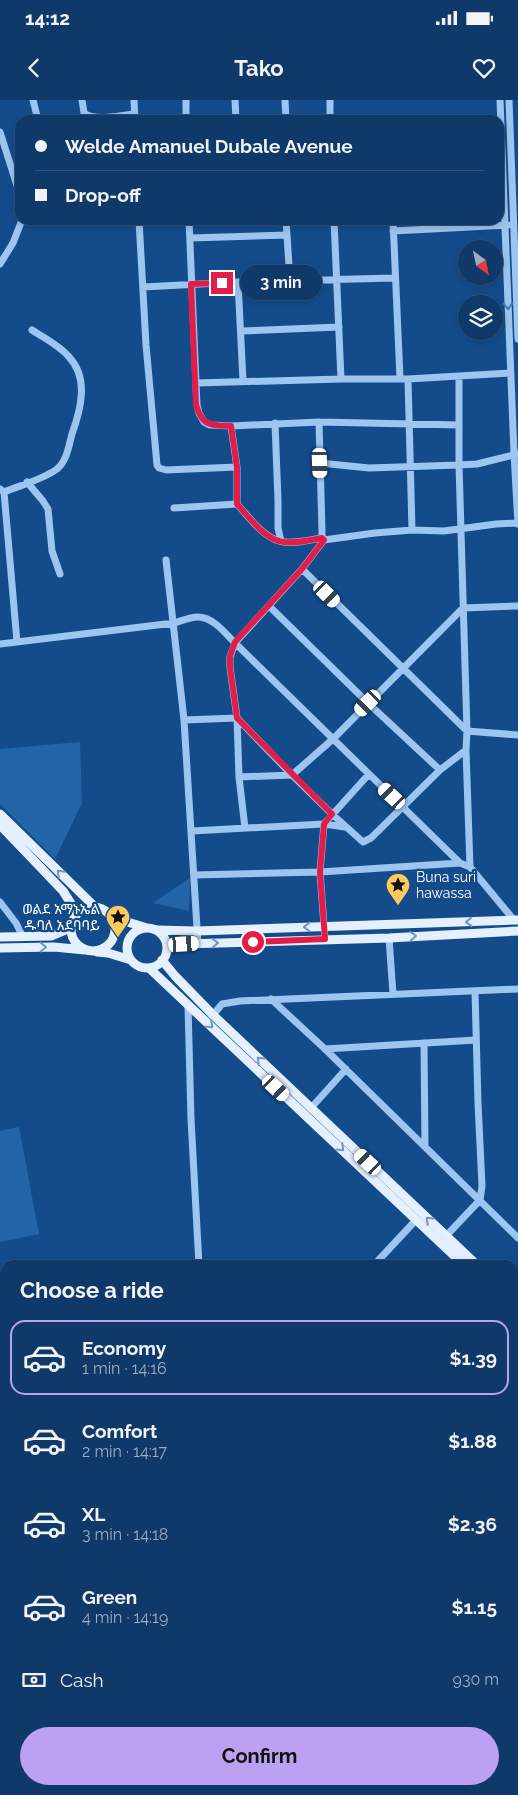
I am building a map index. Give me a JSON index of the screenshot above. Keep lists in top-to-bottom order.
{
  "places": {
    "place": ["Buna suri hawassa", "ወልደ አማኑኤል ዱባለ አደባባይ"]
  },
  "north": "bottom right",
  "page": {
    "status": "14:12",
    "header": "Tako",
    "banner": ["Welde Amanuel Dubale Avenue", "Drop-off"],
    "bubble": "3 min",
    "heading": "Choose a ride",
    "list": [
      {
        "name": "Economy",
        "note": "1 min · 14:16",
        "value": "$1.39"
      },
      {
        "name": "Comfort",
        "note": "2 min · 14:17",
        "value": "$1.88"
      },
      {
        "name": "XL",
        "note": "3 min · 14:18",
        "value": "$2.36"
      },
      {
        "name": "Green",
        "note": "4 min · 14:19",
        "value": "$1.15"
      }
    ],
    "pay": ["Cash", "930 m"],
    "buttons": "Confirm"
  }
}
